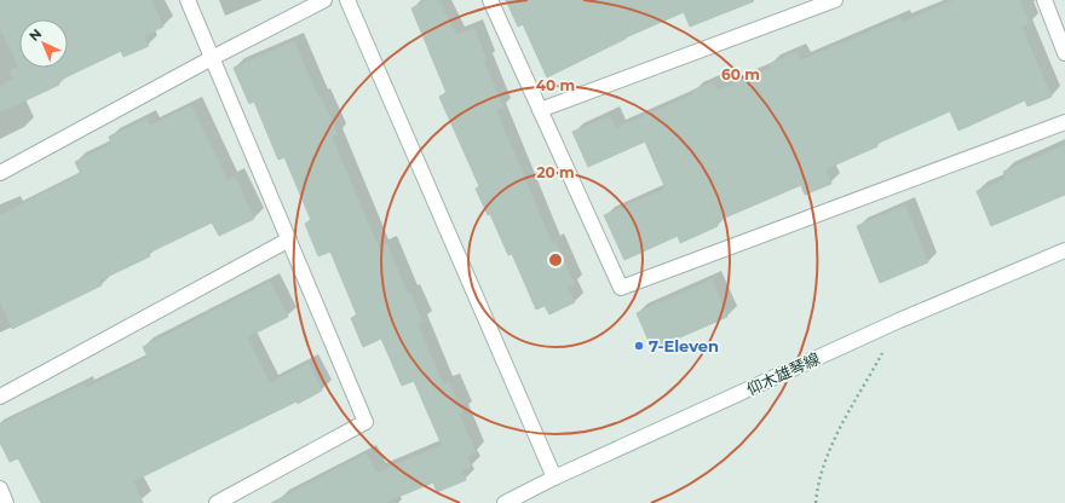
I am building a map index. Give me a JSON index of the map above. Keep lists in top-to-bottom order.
{
  "streets": {
    "street": ["仰木雄琴線"]
  },
  "places": ["7-Eleven"],
  "north": "top left",
  "rings": ["60 m", "40 m", "20 m"]
}
